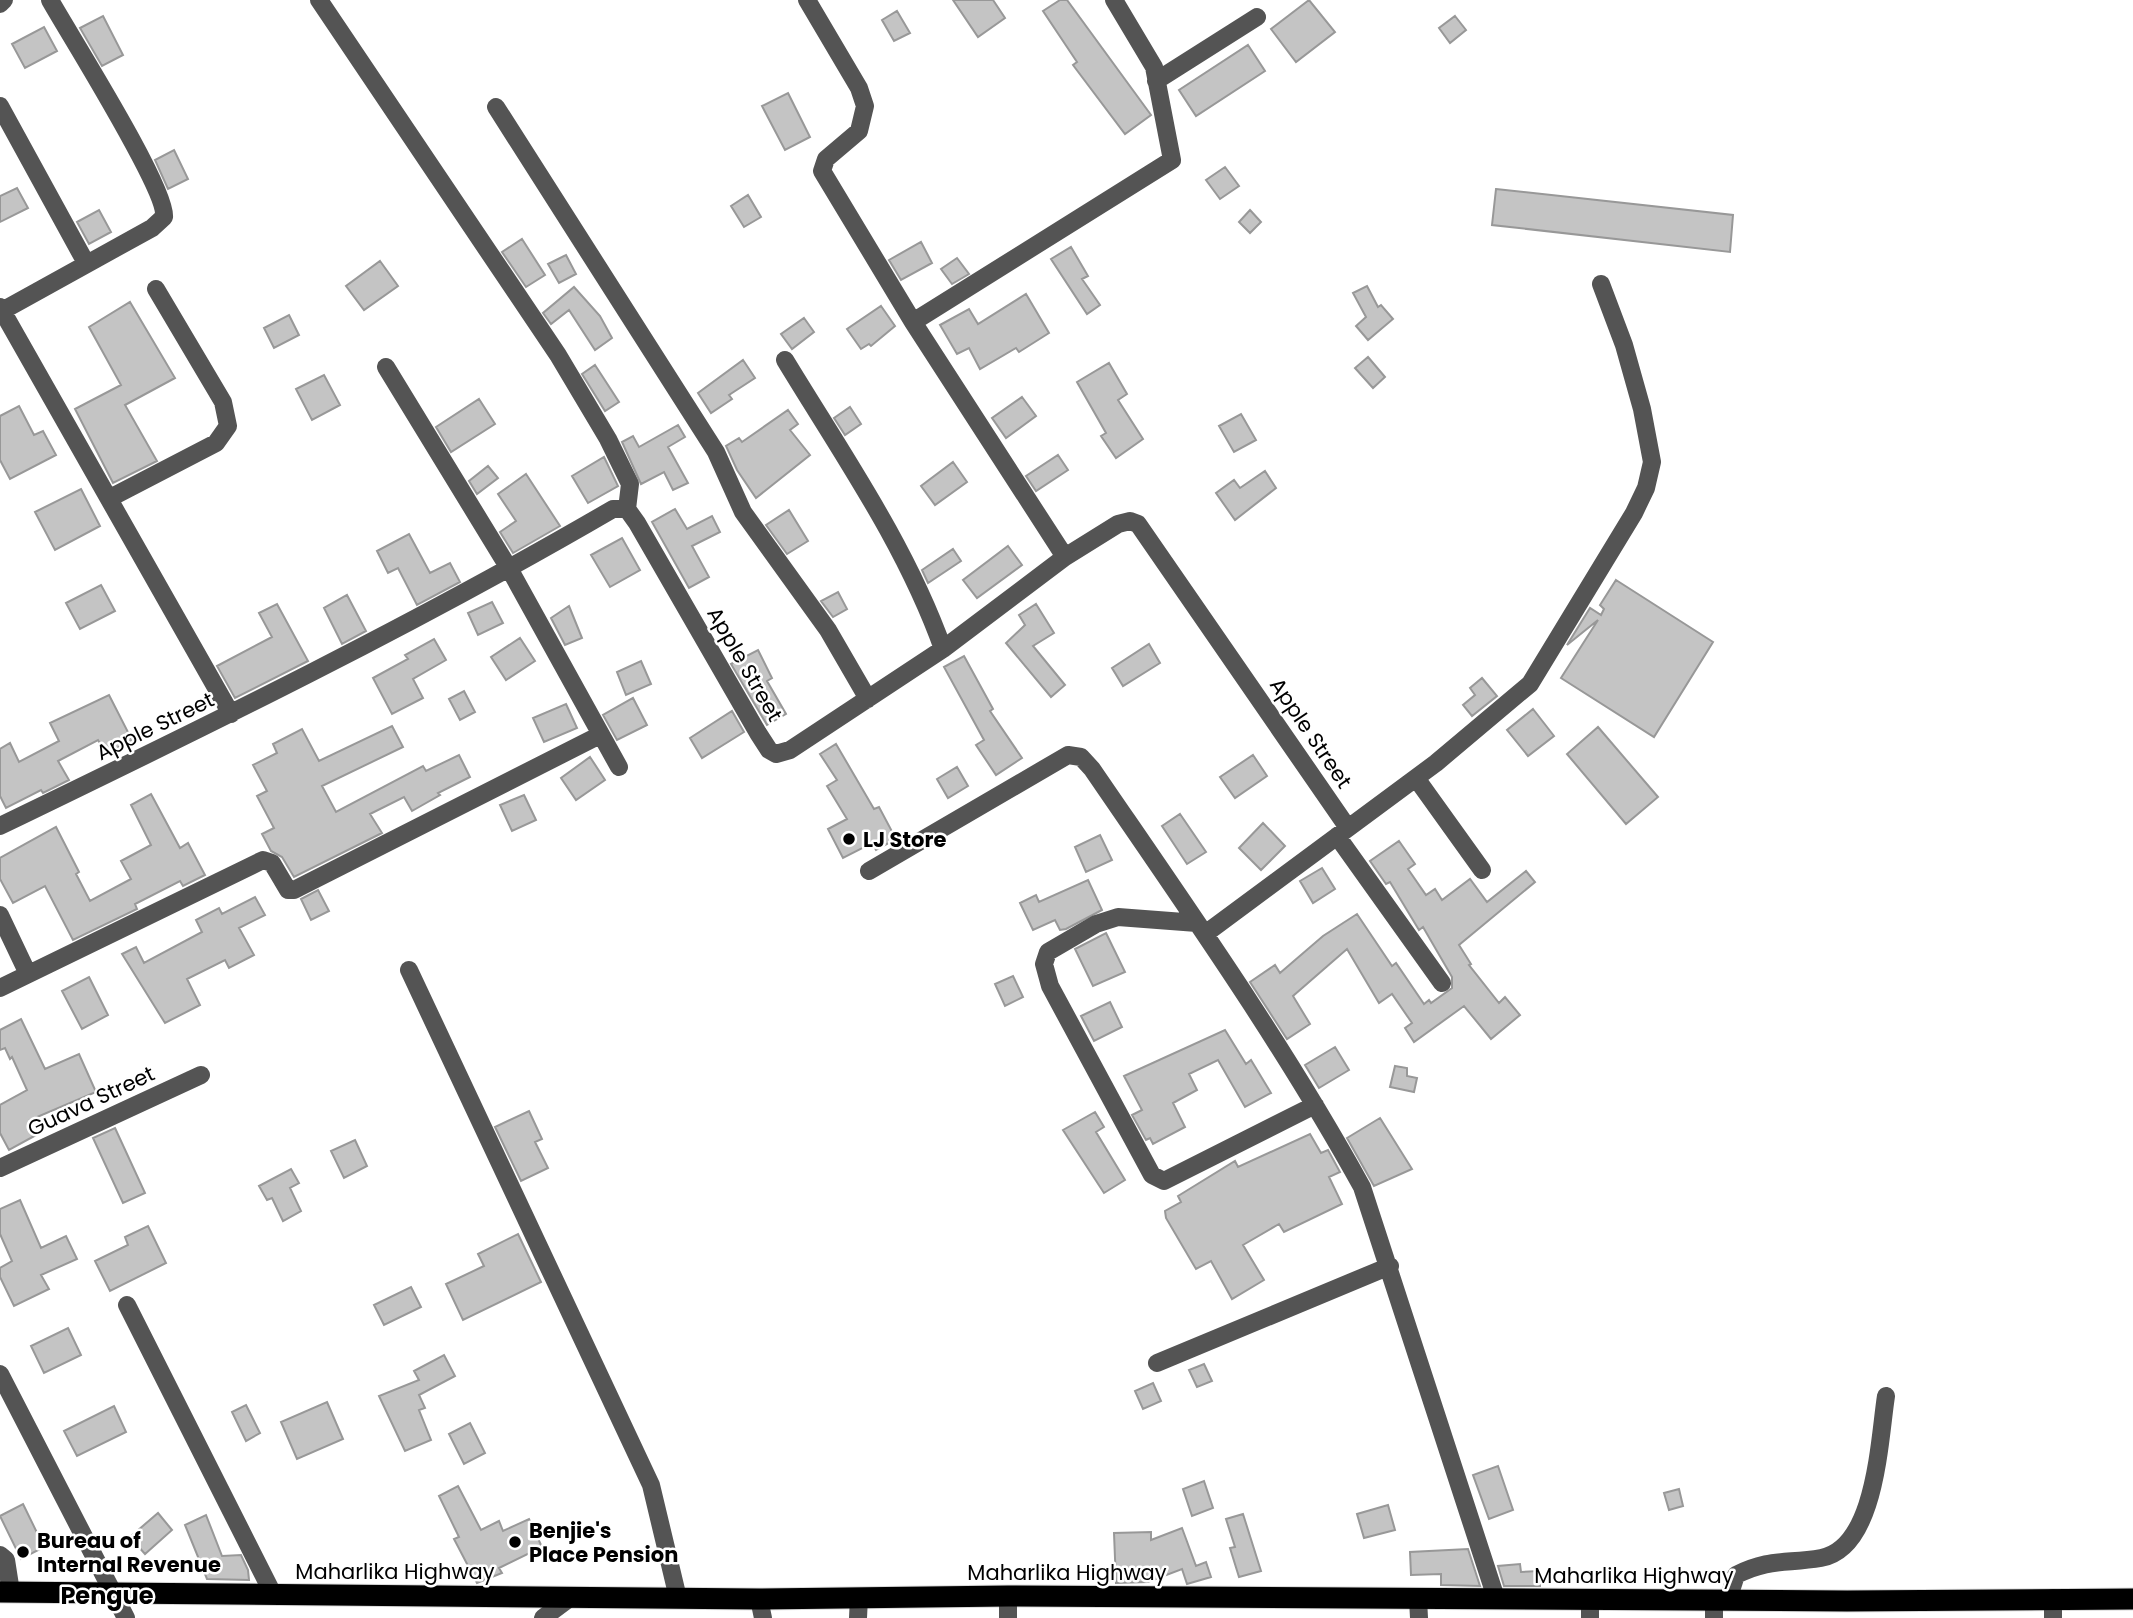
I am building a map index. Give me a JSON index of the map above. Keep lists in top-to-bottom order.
{
  "streets": {
    "highway": ["Maharlika Highway"],
    "street": ["Apple Street", "Guava Street"]
  },
  "districts": ["Pengue"],
  "places": ["LJ Store", "Benjie's Place Pension", "Bureau of Internal Revenue"]
}
